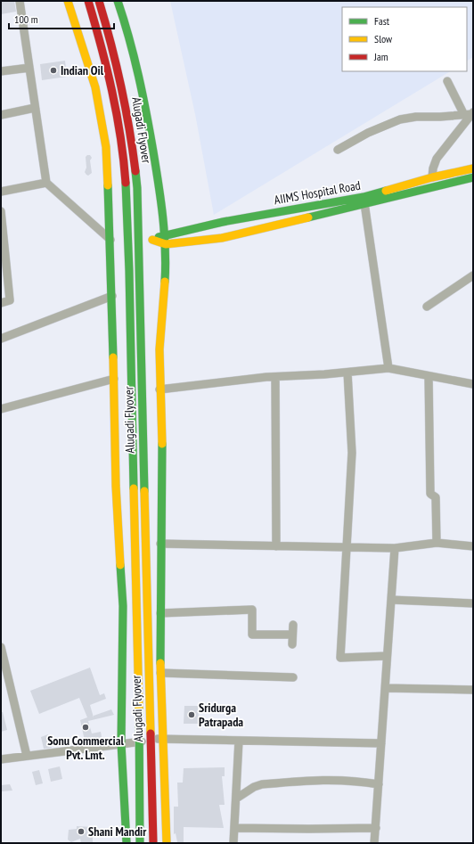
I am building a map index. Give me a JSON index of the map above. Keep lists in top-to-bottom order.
{
  "streets": {
    "main road": ["Alugadi Flyover", "AIIMS Hospital Road"]
  },
  "places": [
    "Indian Oil",
    "Sridurga Patrapada",
    "Sonu Commercial Pvt. Lmt.",
    "Shani Mandir"
  ],
  "legend": ["Fast", "Slow", "Jam"],
  "scale_bar": "100 m"
}
